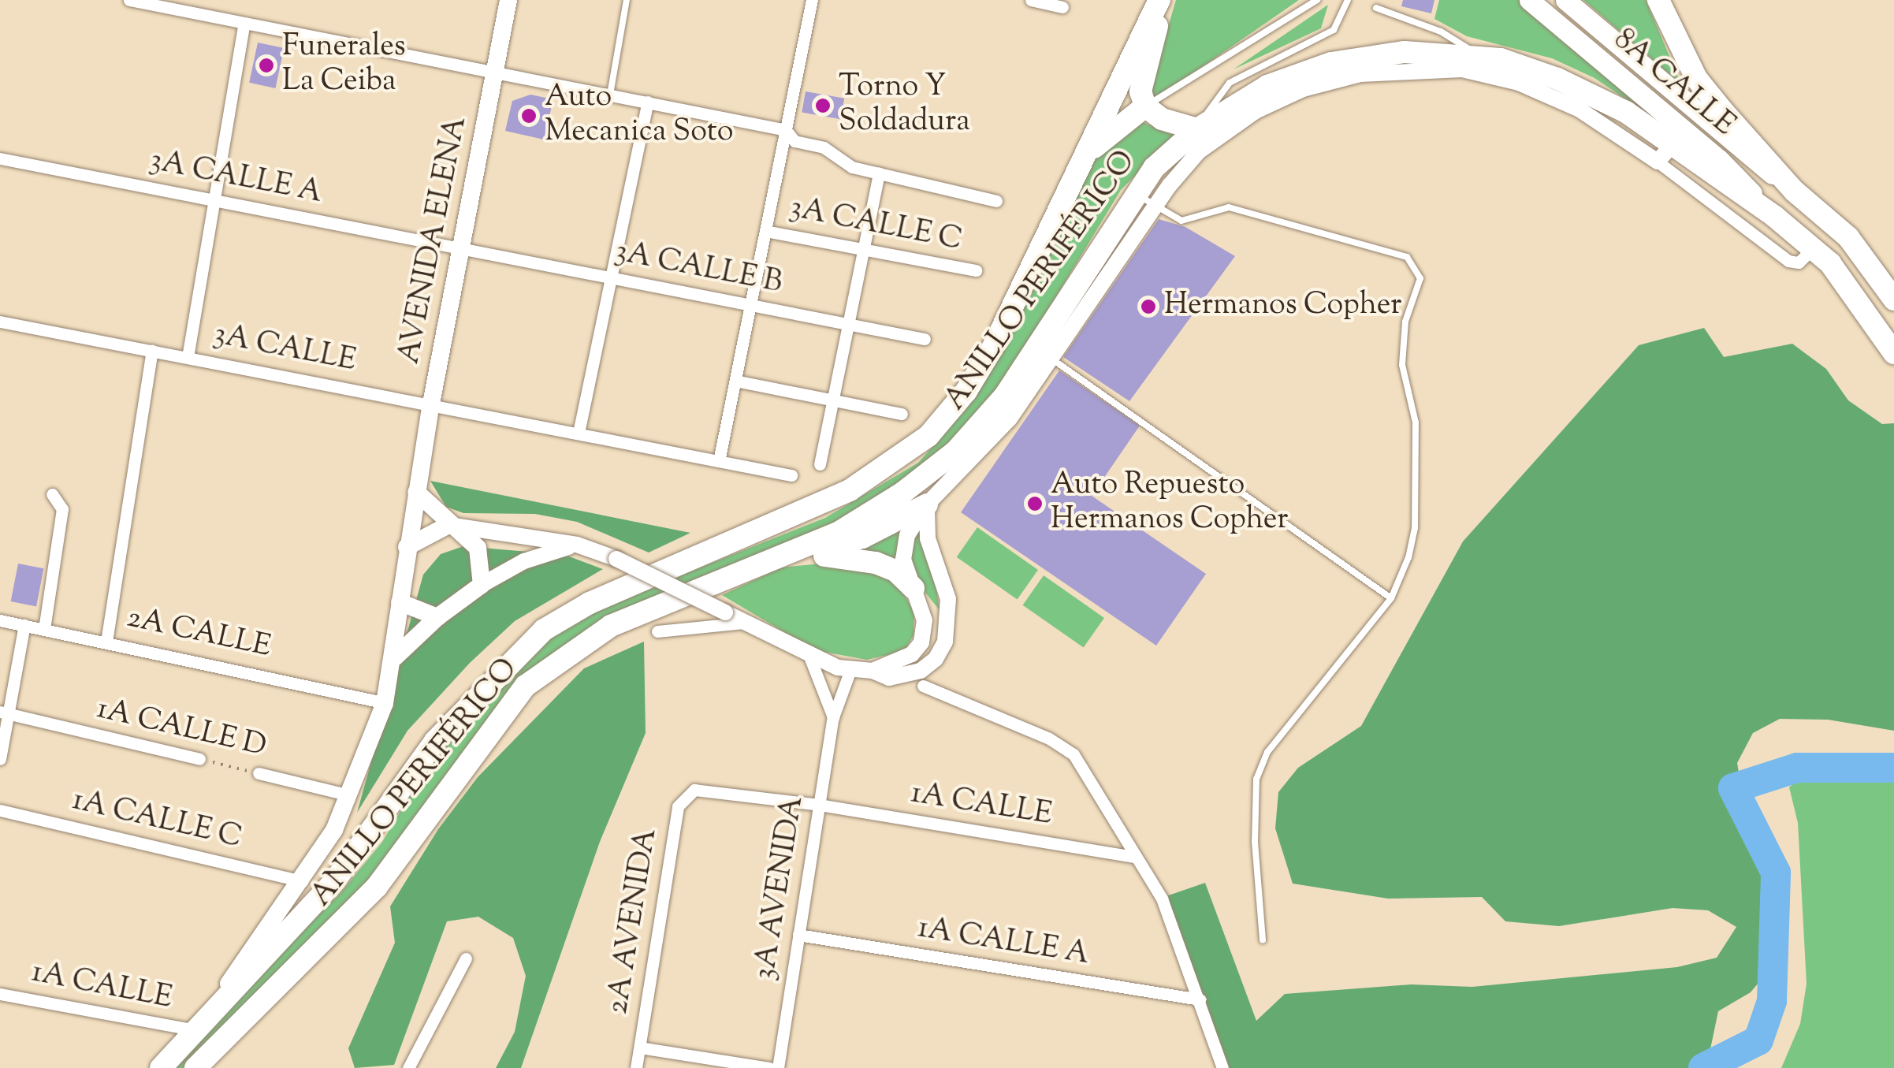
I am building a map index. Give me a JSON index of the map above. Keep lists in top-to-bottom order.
{
  "streets": {
    "highway": ["ANILLO PERIFÉRICO"],
    "main road": ["8A CALLE", "AVENIDA ELENA"],
    "street": [
      "3A CALLE A",
      "3A CALLE C",
      "3A CALLE B",
      "3A CALLE",
      "2A CALLE",
      "1A CALLE D",
      "1A CALLE",
      "1A CALLE C",
      "3A AVENIDA",
      "2A AVENIDA",
      "1A CALLE A"
    ]
  },
  "crossings": [
    ["8A CALLE", "ANILLO PERIFÉRICO"],
    ["3A CALLE A", "AVENIDA ELENA"],
    ["3A CALLE A", "3A CALLE B"],
    ["AVENIDA ELENA", "3A CALLE B"],
    ["AVENIDA ELENA", "ANILLO PERIFÉRICO"],
    ["AVENIDA ELENA", "3A CALLE"],
    ["AVENIDA ELENA", "2A CALLE"],
    ["AVENIDA ELENA", "1A CALLE D"],
    ["AVENIDA ELENA", "1A CALLE"],
    ["AVENIDA ELENA", "1A CALLE C"],
    ["ANILLO PERIFÉRICO", "1A CALLE"],
    ["1A CALLE", "3A AVENIDA"],
    ["1A CALLE", "2A AVENIDA"],
    ["3A AVENIDA", "1A CALLE A"]
  ],
  "places": [
    "Funerales La Ceiba",
    "Torno Y Soldadura",
    "Auto Mecanica Soto",
    "Hermanos Copher",
    "Auto Repuesto Hermanos Copher"
  ]
}
